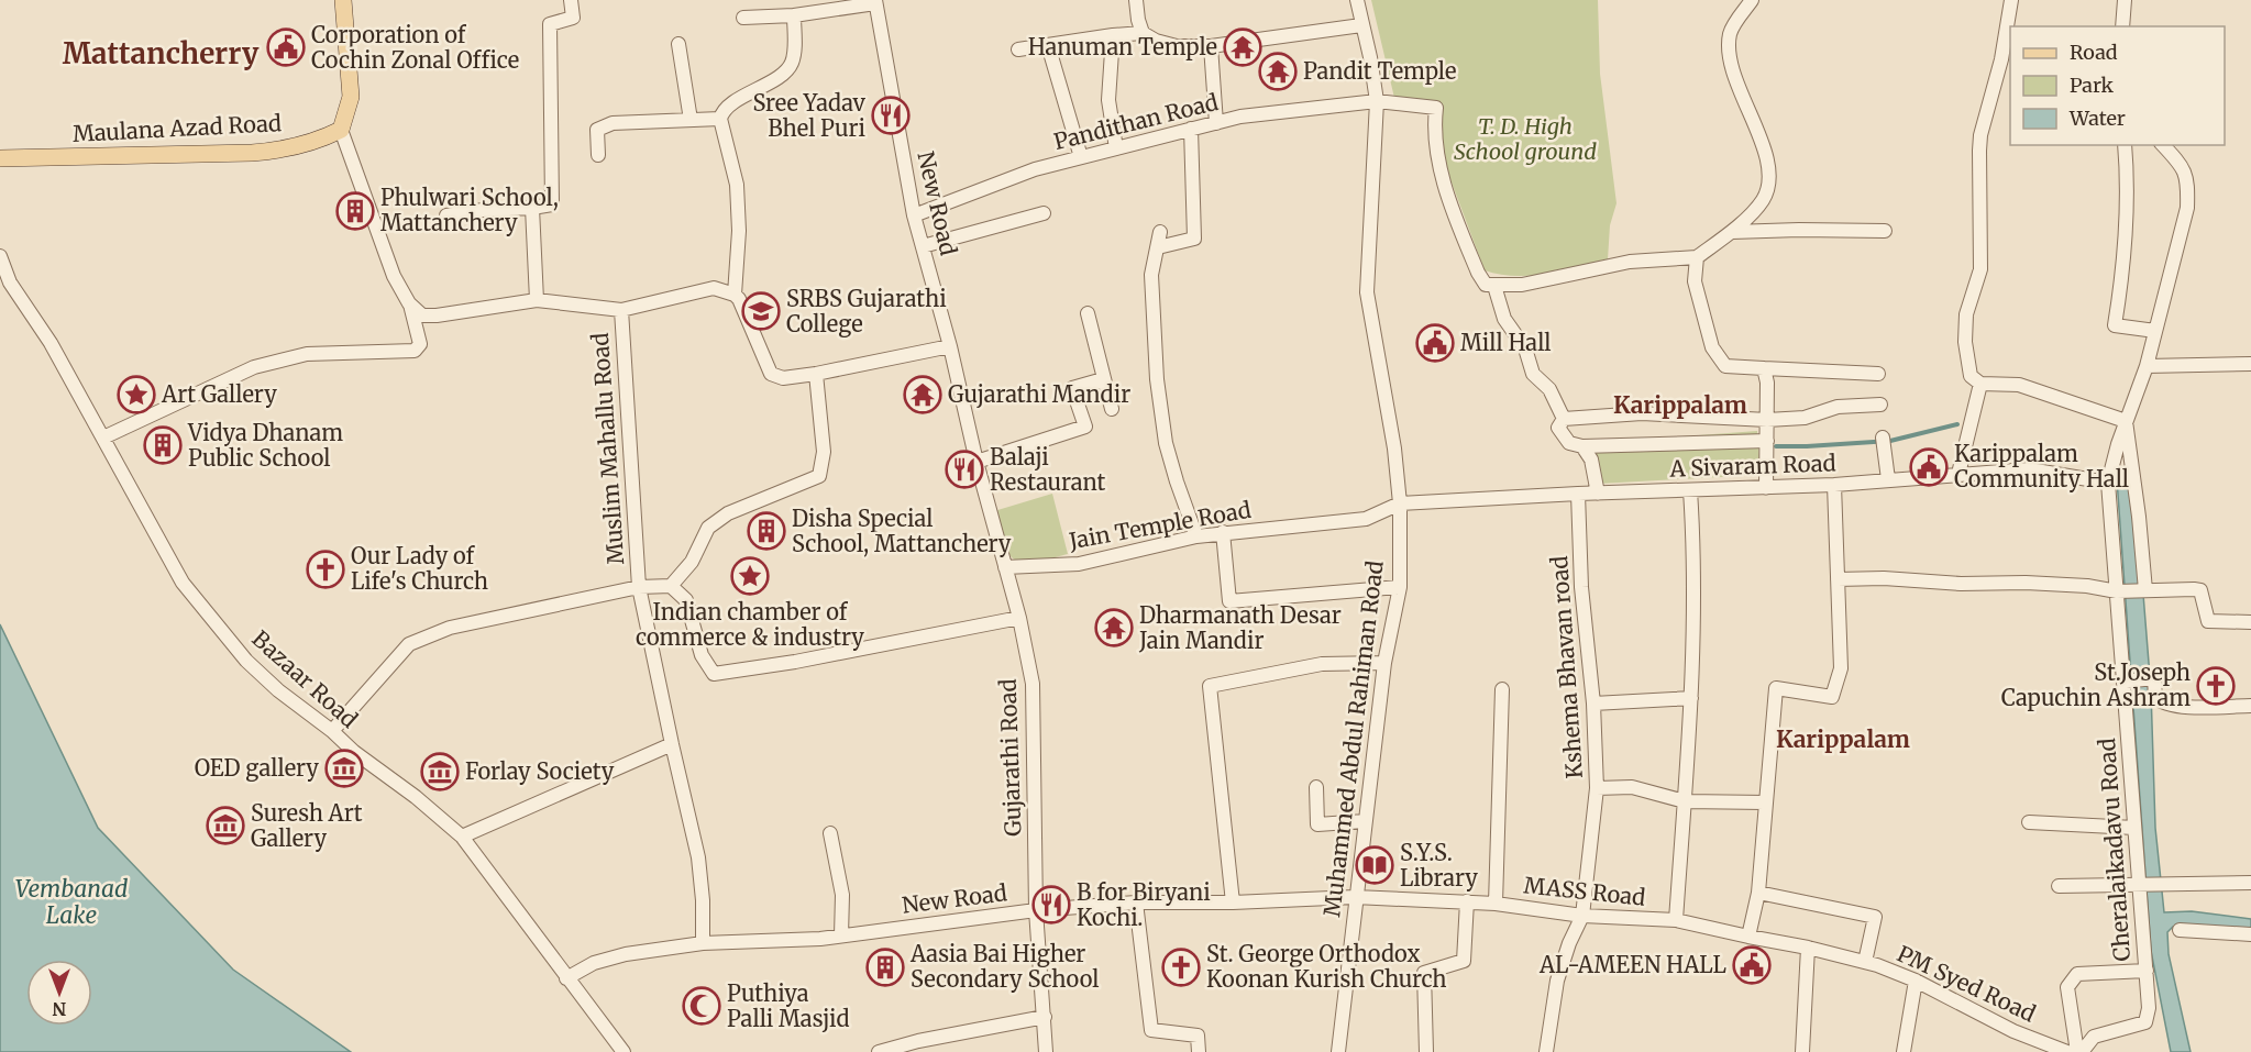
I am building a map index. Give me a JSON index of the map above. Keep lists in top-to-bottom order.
{
  "streets": {
    "main road": ["Maulana Azad Road"],
    "street": [
      "Pandithan Road",
      "New Road",
      "Muslim Mahallu Road",
      "A Sivaram Road",
      "Jain Temple Road",
      "Kshema Bhavan road",
      "Bazaar Road",
      "Muhammed Abdul Rahiman Road",
      "Gujarathi Road",
      "Cheralaikadavu Road",
      "MASS Road",
      "PM Syed Road"
    ]
  },
  "crossings": [
    ["Pandithan Road", "New Road"],
    ["Pandithan Road", "Muhammed Abdul Rahiman Road"],
    ["New Road", "Muslim Mahallu Road"],
    ["New Road", "Jain Temple Road"],
    ["New Road", "Bazaar Road"],
    ["New Road", "Muhammed Abdul Rahiman Road"],
    ["New Road", "Gujarathi Road"],
    ["New Road", "MASS Road"],
    ["A Sivaram Road", "Jain Temple Road"],
    ["A Sivaram Road", "Kshema Bhavan road"],
    ["A Sivaram Road", "Muhammed Abdul Rahiman Road"],
    ["A Sivaram Road", "Cheralaikadavu Road"],
    ["Jain Temple Road", "Muhammed Abdul Rahiman Road"],
    ["Jain Temple Road", "Gujarathi Road"],
    ["Kshema Bhavan road", "MASS Road"],
    ["Muhammed Abdul Rahiman Road", "MASS Road"],
    ["MASS Road", "PM Syed Road"]
  ],
  "districts": ["Mattancherry", "Karippalam", "Karippalam"],
  "water": ["Vembanad Lake"],
  "parks": ["T. D. High School ground"],
  "places": {
    "public building": [
      "Corporation of Cochin Zonal Office",
      "Mill Hall",
      "Karippalam Community Hall",
      "AL-AMEEN HALL"
    ],
    "temple": [
      "Hanuman Temple",
      "Pandit Temple",
      "Gujarathi Mandir",
      "Dharmanath Desar Jain Mandir"
    ],
    "restaurant": ["Sree Yadav Bhel Puri", "Balaji Restaurant", "B for Biryani Kochi."],
    "building": [
      "Phulwari School, Mattanchery",
      "Vidya Dhanam Public School",
      "Disha Special School, Mattanchery",
      "Aasia Bai Higher Secondary School"
    ],
    "school or university": ["SRBS Gujarathi College"],
    "place": ["Art Gallery", "Indian chamber of commerce & industry"],
    "church": ["Our Lady of Life's Church", "St.Joseph Capuchin Ashram", "St. George Orthodox Koonan Kurish Church"],
    "museum": ["OED gallery", "Forlay Society", "Suresh Art Gallery"],
    "library": ["S.Y.S. Library"],
    "mosque": ["Puthiya Palli Masjid"]
  },
  "legend": ["Road", "Park", "Water"],
  "north": "bottom"
}
